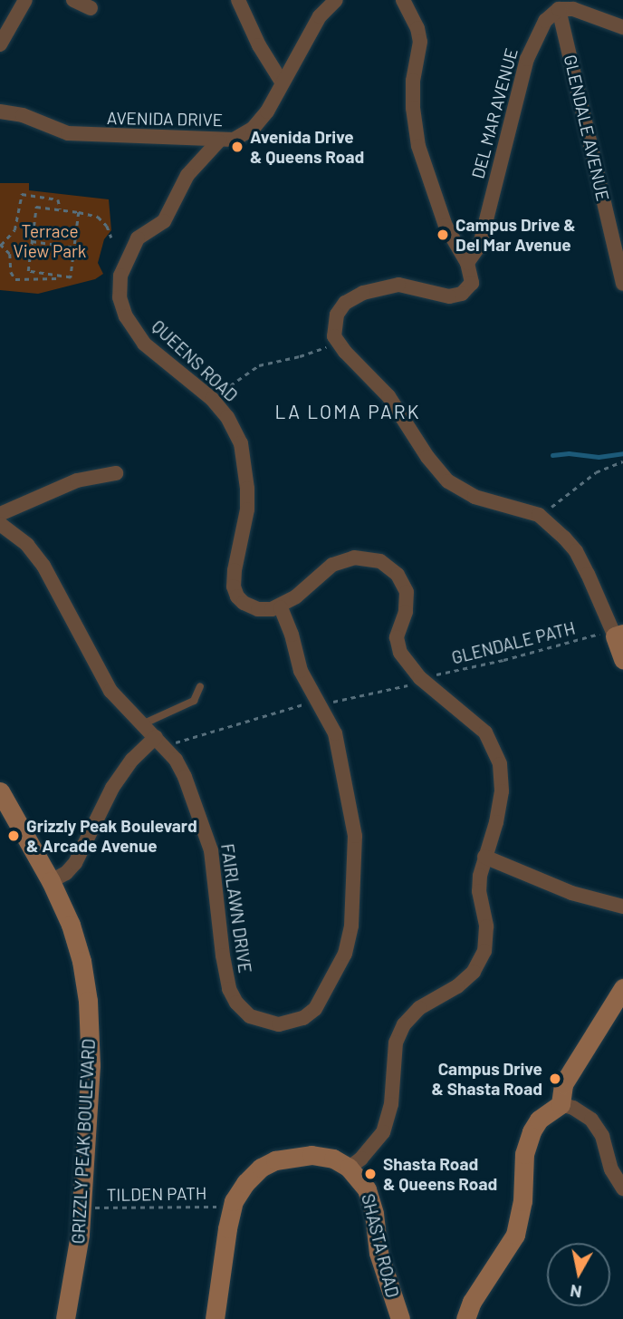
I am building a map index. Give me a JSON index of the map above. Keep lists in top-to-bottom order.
{
  "streets": {
    "street": [
      "DEL MAR AVENUE",
      "AVENIDA DRIVE",
      "GLENDALE AVENUE",
      "QUEENS ROAD",
      "FAIRLAWN DRIVE",
      "GRIZZLY PEAK BOULEVARD",
      "SHASTA ROAD"
    ],
    "path": ["GLENDALE PATH", "TILDEN PATH"]
  },
  "crossings": [
    ["DEL MAR AVENUE", "GLENDALE AVENUE"],
    ["AVENIDA DRIVE", "QUEENS ROAD"],
    ["QUEENS ROAD", "FAIRLAWN DRIVE"],
    ["GRIZZLY PEAK BOULEVARD", "TILDEN PATH"]
  ],
  "districts": ["LA LOMA PARK"],
  "parks": ["Terrace View Park"],
  "places": [
    "Avenida Drive & Queens Road",
    "Campus Drive & Del Mar Avenue",
    "Grizzly Peak Boulevard & Arcade Avenue",
    "Campus Drive & Shasta Road",
    "Shasta Road & Queens Road"
  ],
  "north": "bottom"
}
